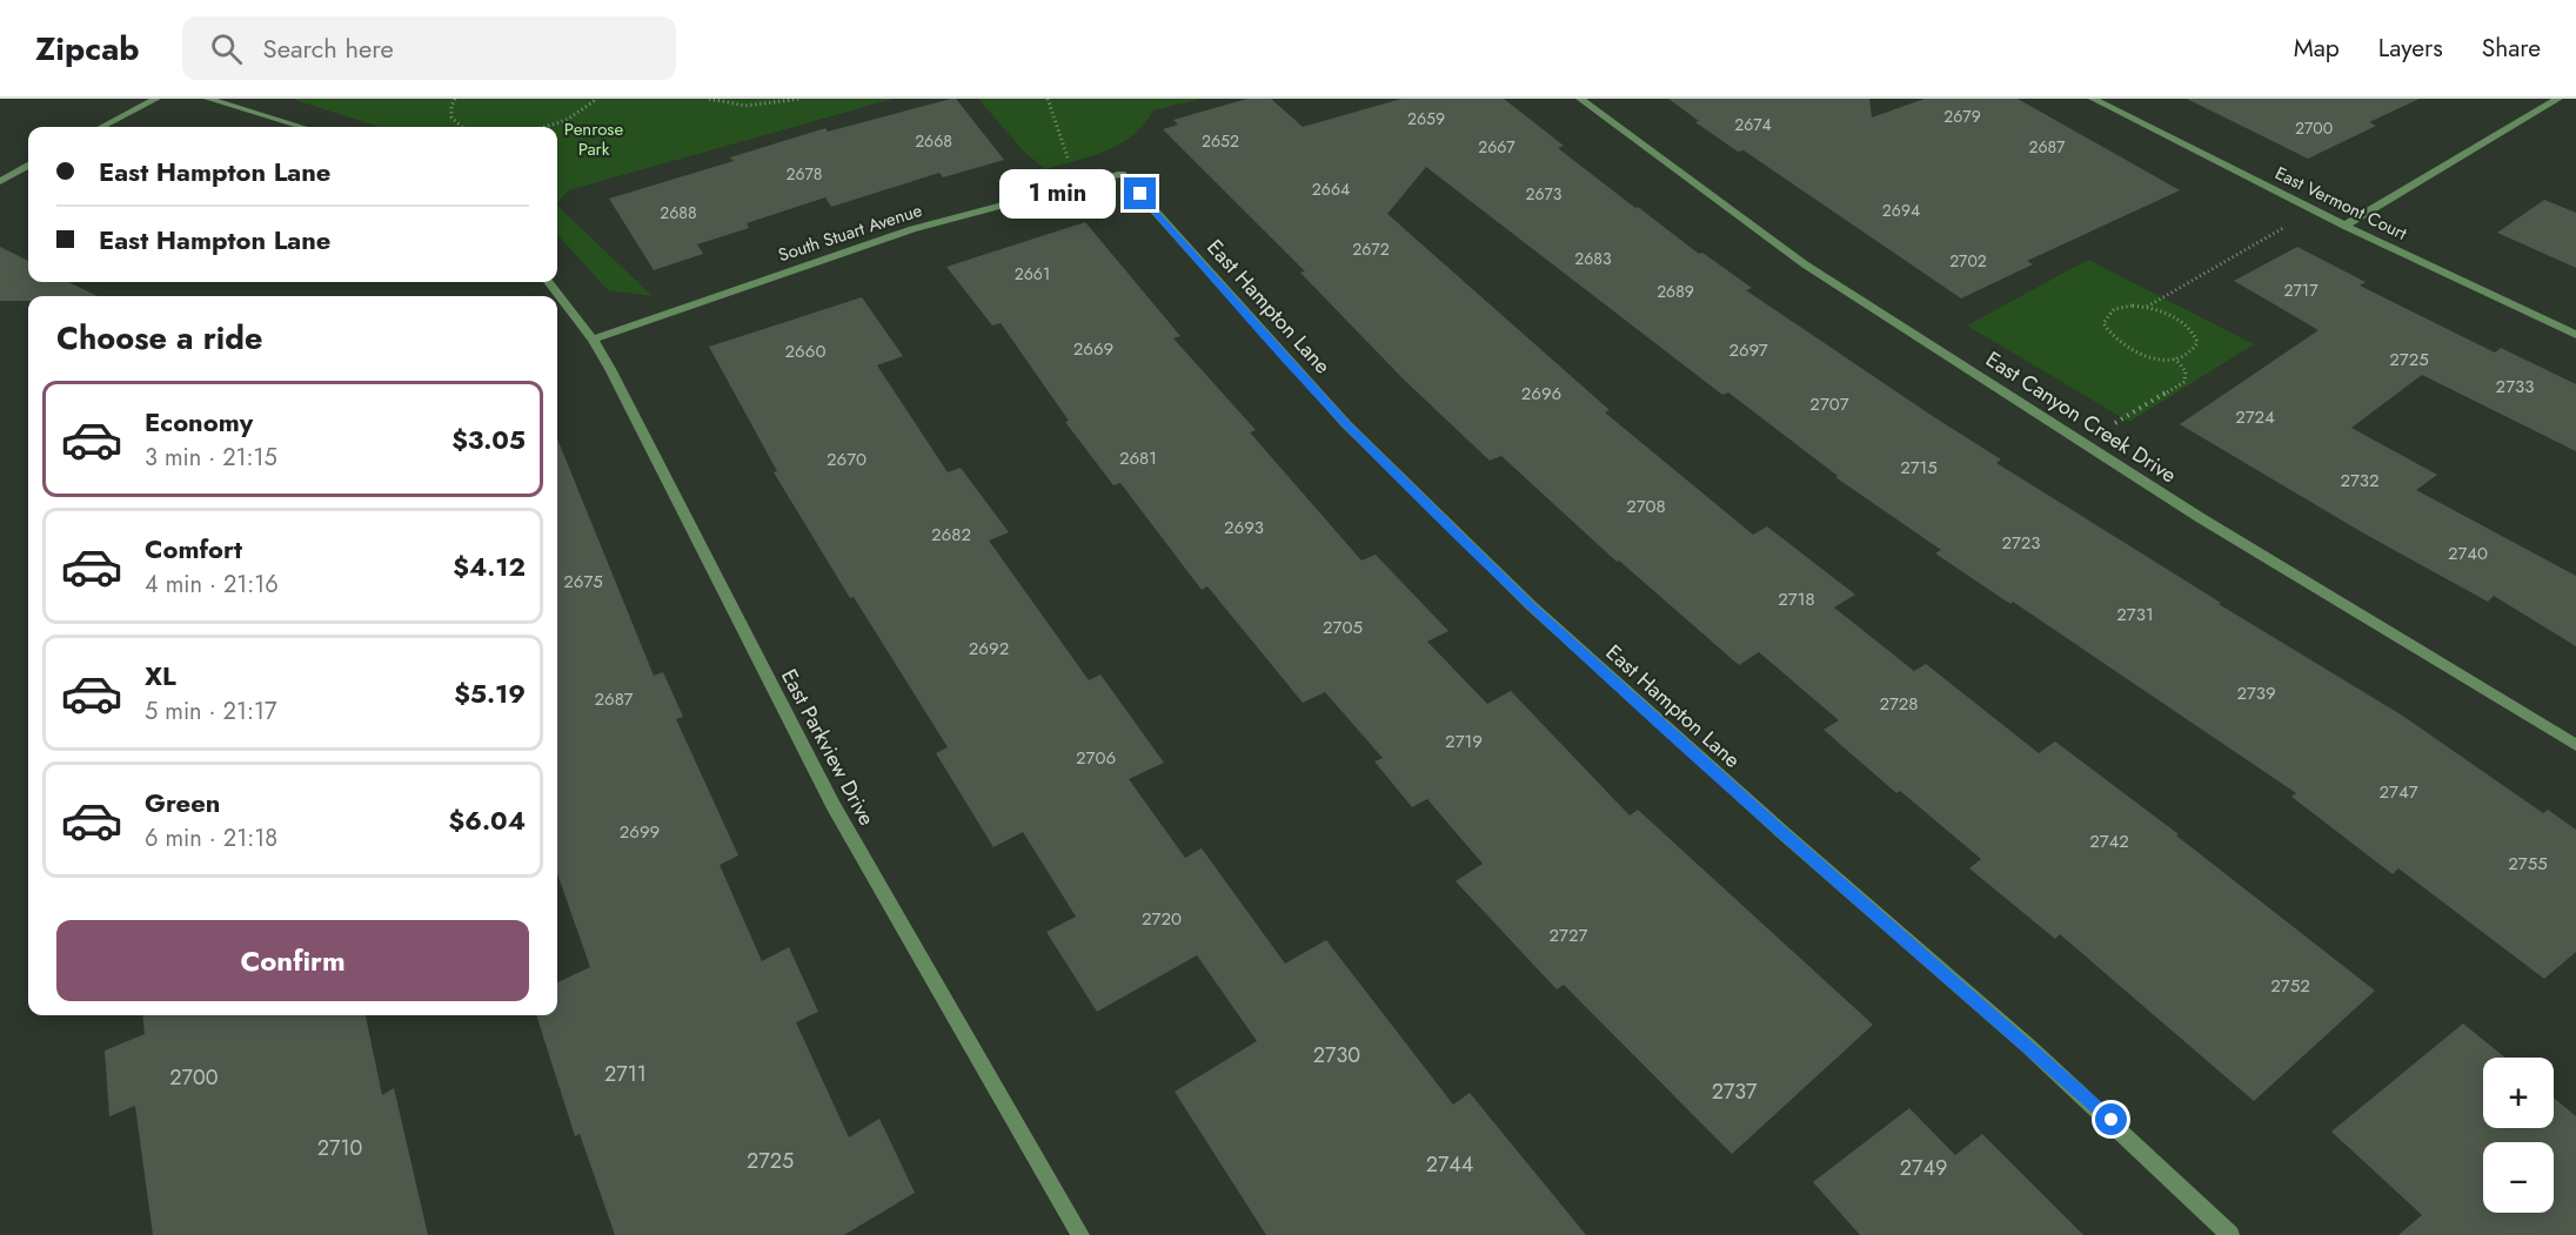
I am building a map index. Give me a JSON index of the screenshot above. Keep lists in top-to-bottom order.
{
  "streets": {
    "street": [
      "East Vermont Court",
      "South Stuart Avenue",
      "East Hampton Lane",
      "East Canyon Creek Drive",
      "East Parkview Drive"
    ]
  },
  "crossings": [
    ["South Stuart Avenue", "East Hampton Lane"],
    ["South Stuart Avenue", "East Parkview Drive"]
  ],
  "parks": ["Penrose Park"],
  "house_numbers": [
    "2679",
    "2659",
    "2674",
    "2700",
    "2668",
    "2652",
    "2667",
    "2687",
    "2678",
    "2664",
    "2673",
    "2694",
    "2688",
    "2672",
    "2683",
    "2702",
    "2661",
    "2717",
    "2689",
    "2669",
    "2697",
    "2660",
    "2725",
    "2733",
    "2696",
    "2707",
    "2724",
    "2681",
    "2670",
    "2715",
    "2732",
    "2708",
    "2693",
    "2682",
    "2723",
    "2740",
    "2675",
    "2718",
    "2731",
    "2705",
    "2692",
    "2739",
    "2687",
    "2728",
    "2719",
    "2706",
    "2747",
    "2699",
    "2742",
    "2755",
    "2720",
    "2727",
    "2752",
    "2730",
    "2711",
    "2700",
    "2737",
    "2710",
    "2725",
    "2744",
    "2749"
  ],
  "page": {
    "header": "Zipcab",
    "search": "Search here",
    "nav": ["Map", "Layers", "Share"],
    "banner": ["East Hampton Lane", "East Hampton Lane"],
    "bubble": "1 min",
    "heading": "Choose a ride",
    "list": [
      {
        "name": "Economy",
        "note": "3 min · 21:15",
        "value": "$3.05"
      },
      {
        "name": "Comfort",
        "note": "4 min · 21:16",
        "value": "$4.12"
      },
      {
        "name": "XL",
        "note": "5 min · 21:17",
        "value": "$5.19"
      },
      {
        "name": "Green",
        "note": "6 min · 21:18",
        "value": "$6.04"
      }
    ],
    "buttons": "Confirm",
    "map_buttons": ["+", "−"]
  }
}
